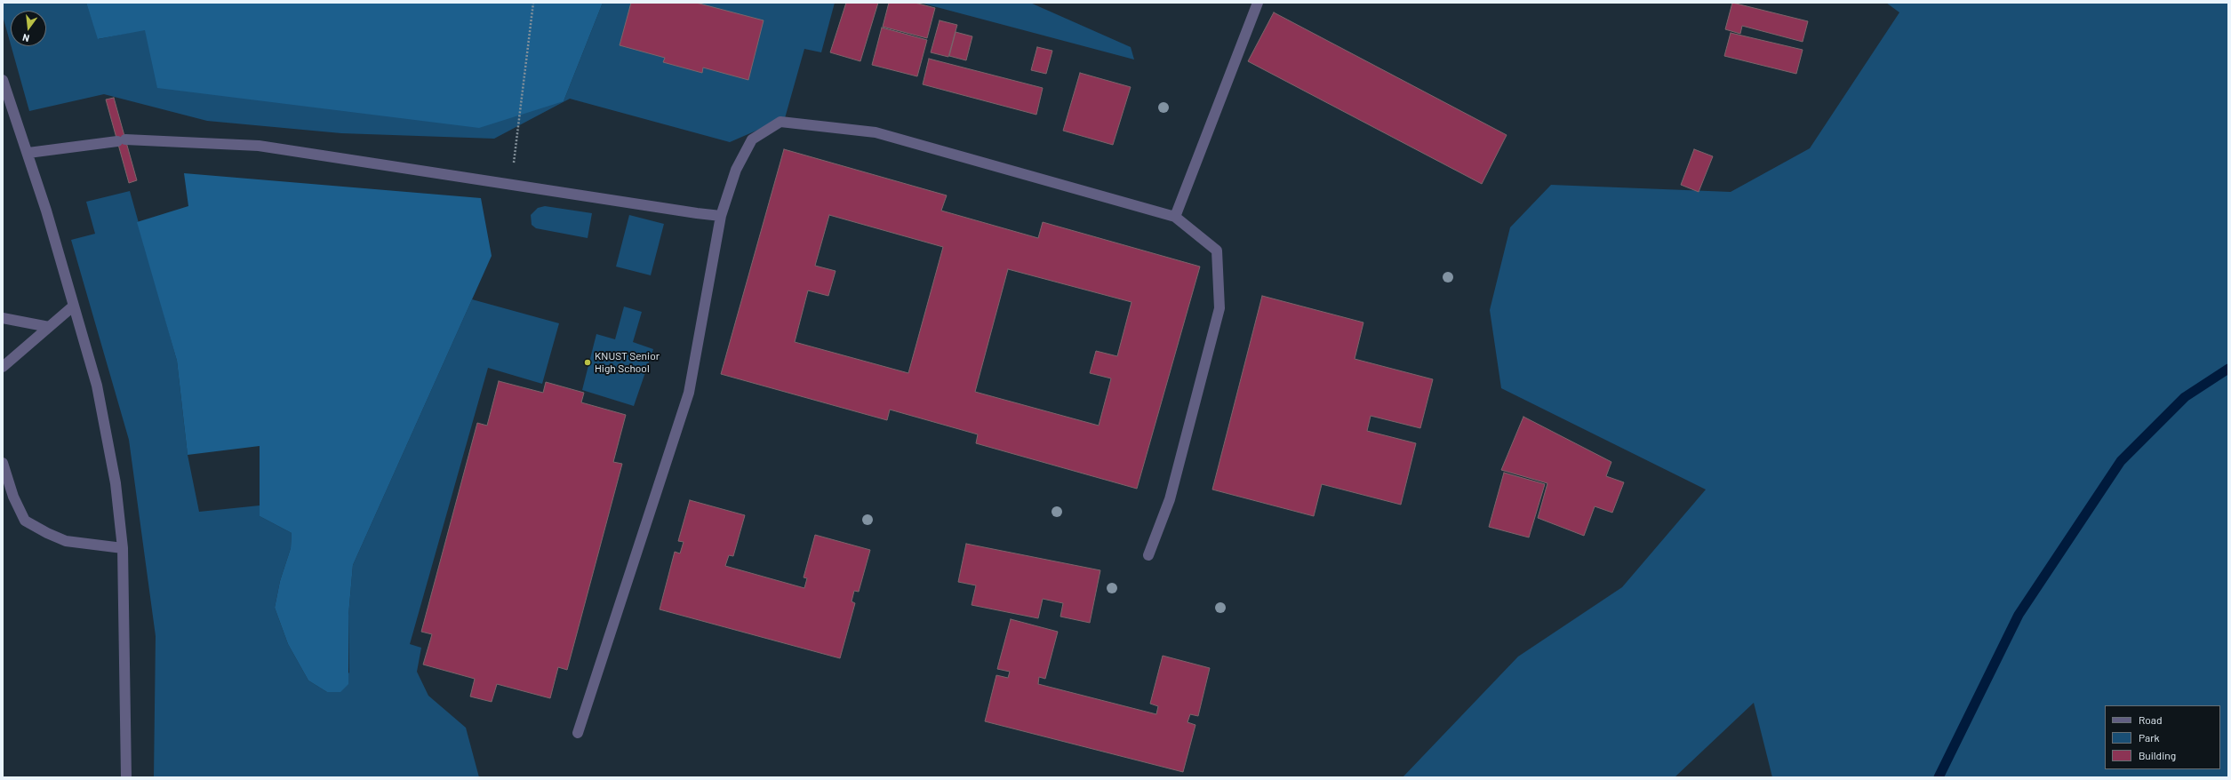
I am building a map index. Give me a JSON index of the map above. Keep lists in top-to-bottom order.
{
  "places": ["KNUST Senior High School"],
  "legend": ["Road", "Park", "Building"],
  "north": "bottom"
}
